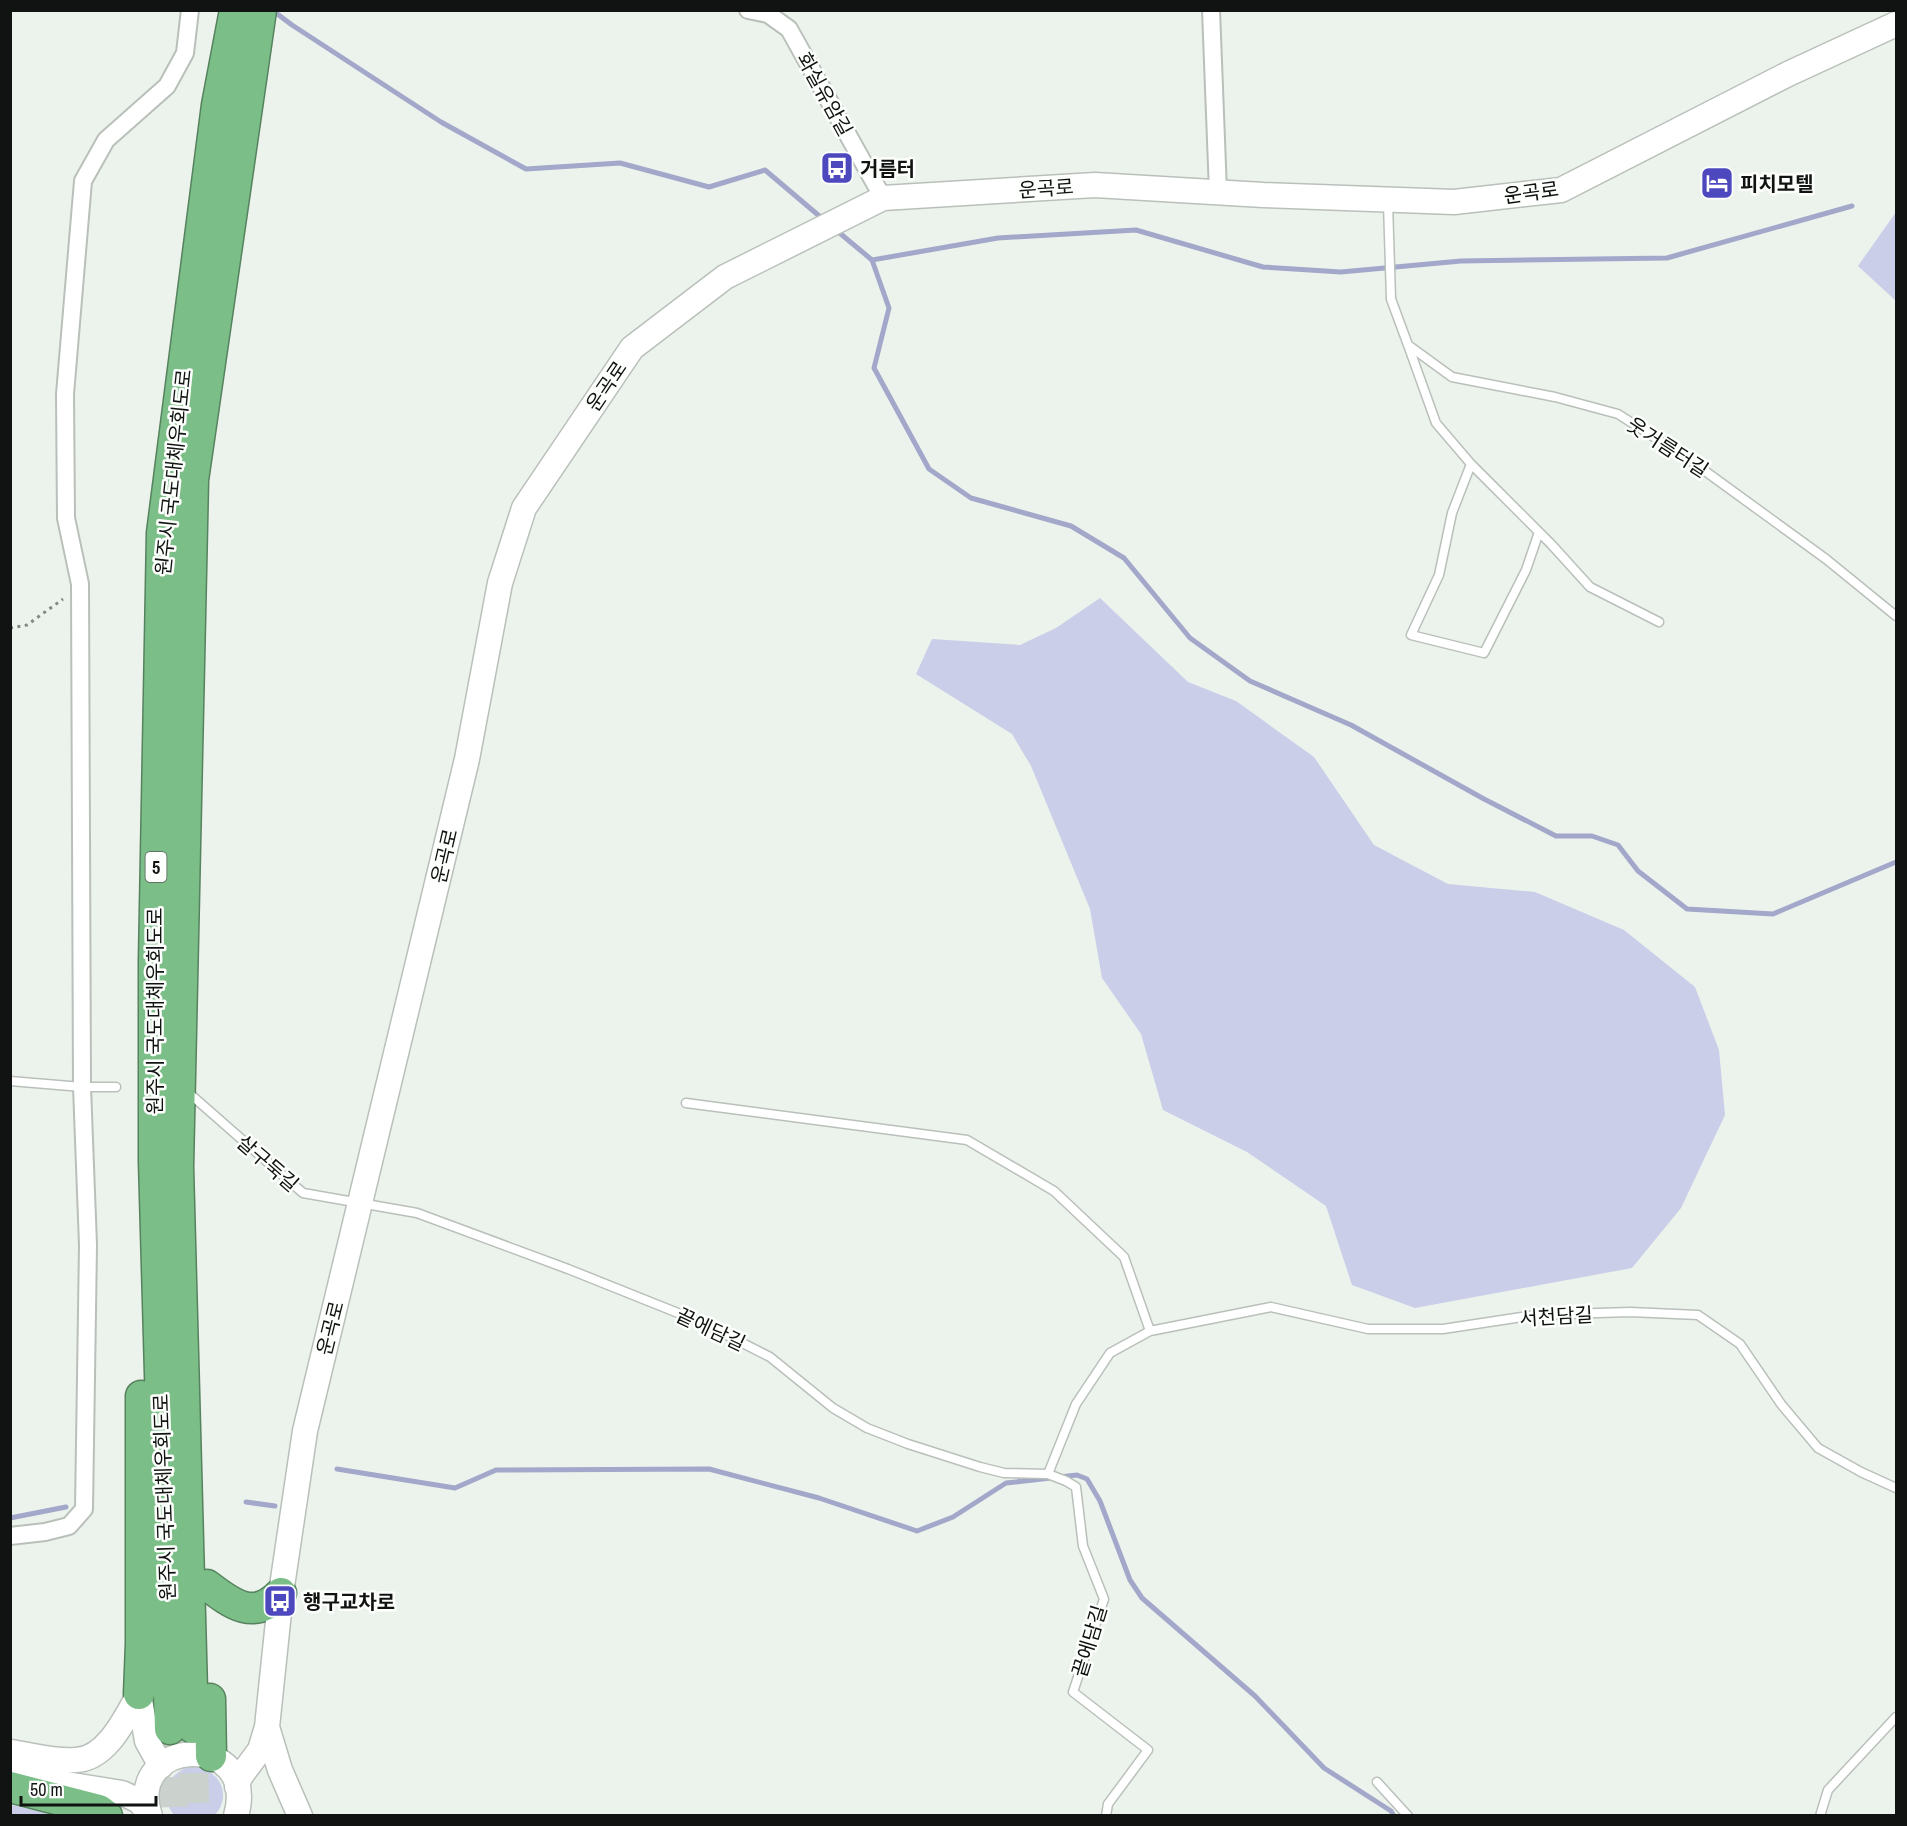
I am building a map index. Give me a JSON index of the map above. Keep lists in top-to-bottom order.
{
  "streets": {
    "highway": ["5"],
    "street": ["화실유암길", "운곡로"],
    "lane": [
      "웃거름터길",
      "살구둑길",
      "서천담길",
      "끝에담길"
    ]
  },
  "crossings": [
    ["화실유암길", "운곡로"],
    ["운곡로", "살구둑길"],
    ["운곡로", "끝에담길"],
    ["살구둑길", "끝에담길"]
  ],
  "places": {
    "bus stop": ["거름터", "행구교차로"],
    "hotel": ["피치모텔"]
  },
  "scale_bar": "50 m"
}
